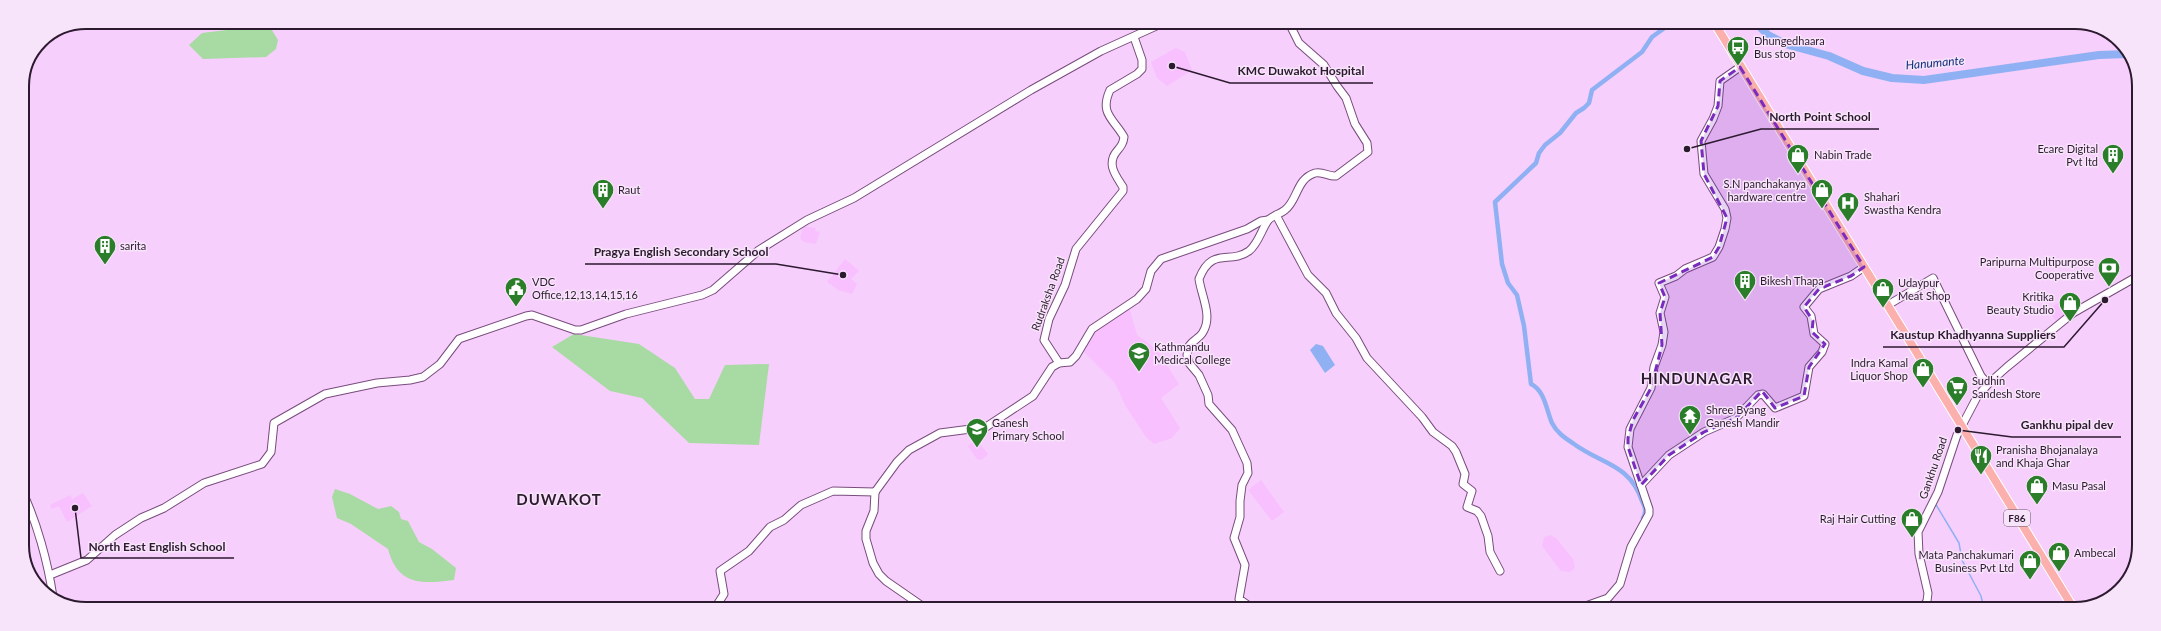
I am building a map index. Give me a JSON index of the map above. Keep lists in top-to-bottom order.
{
  "streets": {
    "main road": ["Rudraksha Road", "Gankhu Road", "F86"]
  },
  "crossings": [
    ["Gankhu Road", "F86"]
  ],
  "districts": ["HINDUNAGAR", "DUWAKOT"],
  "water": ["Hanumante"],
  "places": {
    "other": [
      "KMC Duwakot Hospital",
      "North Point School",
      "Pragya English Secondary School",
      "Kaustup Khadhyanna Suppliers",
      "Gankhu pipal dev",
      "North East English School"
    ],
    "bus stop": ["Dhungedhaara Bus stop"],
    "shop": [
      "Nabin Trade",
      "S.N panchakanya hardware centre",
      "Udaypur Meat Shop",
      "Kritika Beauty Studio",
      "Indra Kamal Liquor Shop",
      "Masu Pasal",
      "Raj Hair Cutting",
      "Ambecal",
      "Mata Panchakumari Business Pvt Ltd"
    ],
    "building": [
      "Ecare Digital Pvt ltd",
      "Raut",
      "sarita",
      "Bikesh Thapa"
    ],
    "hospital": ["Shahari Swastha Kendra"],
    "bank": ["Paripurna Multipurpose Cooperative"],
    "public building": ["VDC Office,12,13,14,15,16"],
    "school or university": ["Kathmandu Medical College", "Ganesh Primary School"],
    "supermarket": ["Sudhin Sandesh Store"],
    "temple": ["Shree Byang Ganesh Mandir"],
    "restaurant": ["Pranisha Bhojanalaya and Khaja Ghar"]
  }
}
